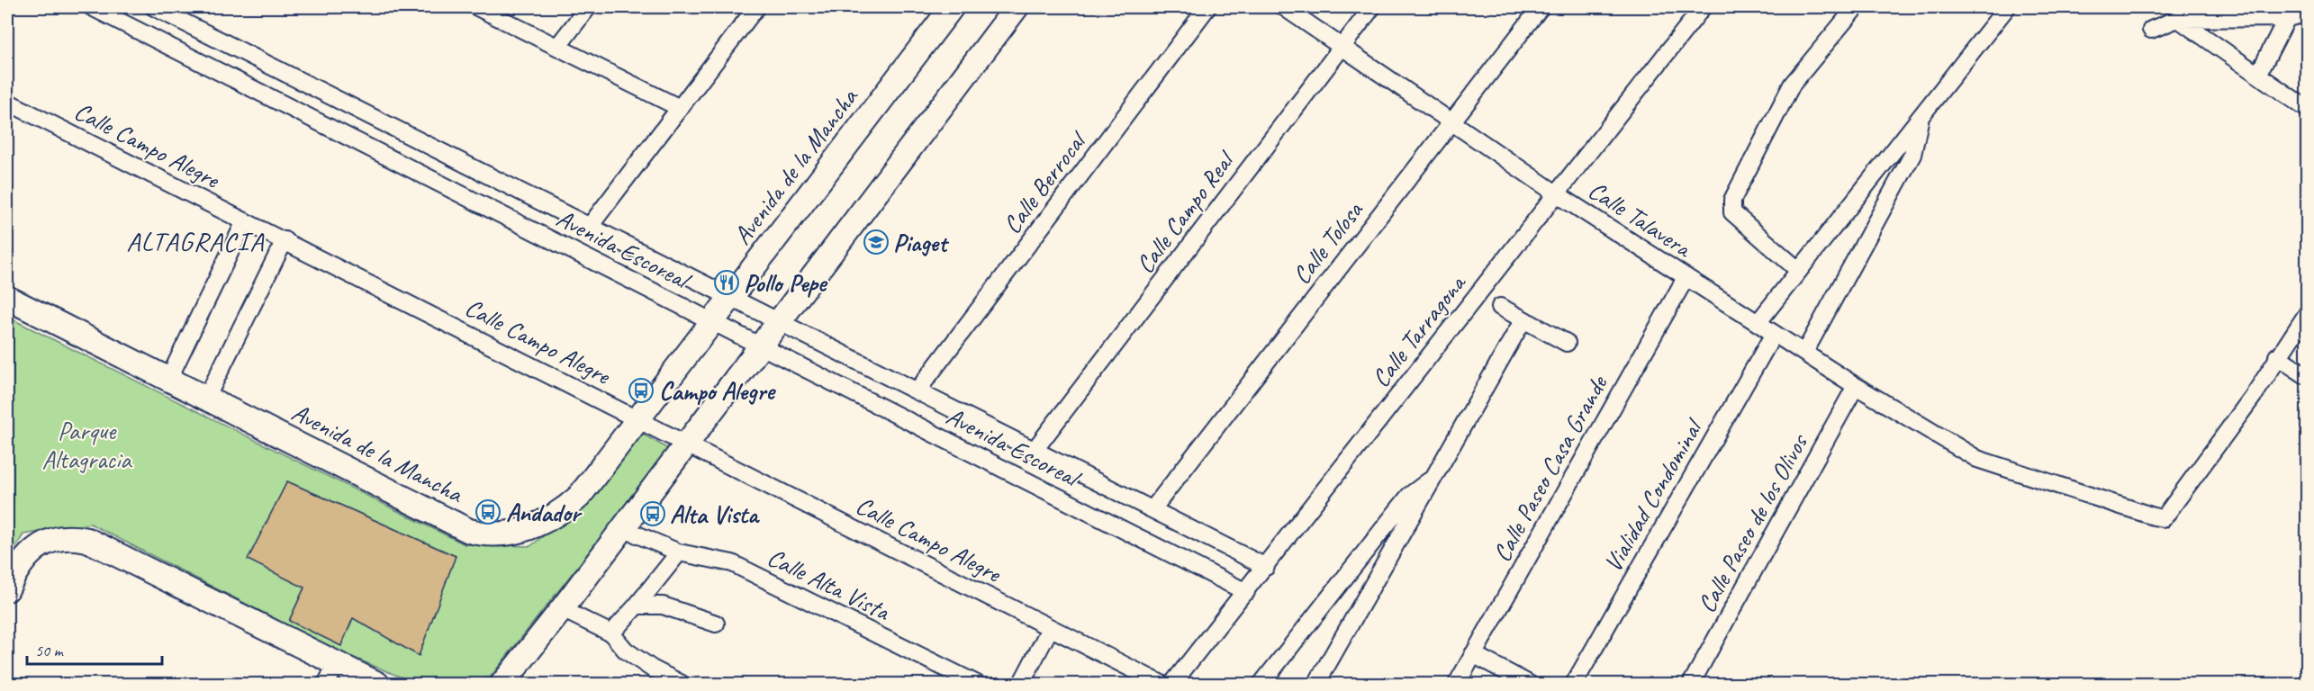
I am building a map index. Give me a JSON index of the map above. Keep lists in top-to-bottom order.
{
  "streets": {
    "street": [
      "Calle Campo Alegre",
      "Avenida de la Mancha",
      "Calle Berrocal",
      "Calle Campo Real",
      "Calle Talavera",
      "Calle Tolosa",
      "Avenida Escoreal",
      "Calle Tarragona",
      "Calle Paseo Casa Grande",
      "Vialidad Condominal",
      "Calle Paseo de los Olivos",
      "Calle Alta Vista"
    ]
  },
  "crossings": [
    ["Calle Campo Alegre", "Avenida de la Mancha"],
    ["Avenida de la Mancha", "Avenida Escoreal"],
    ["Calle Berrocal", "Avenida Escoreal"],
    ["Calle Campo Real", "Calle Talavera"],
    ["Calle Campo Real", "Avenida Escoreal"],
    ["Calle Talavera", "Calle Tolosa"],
    ["Calle Talavera", "Calle Tarragona"],
    ["Calle Talavera", "Calle Paseo Casa Grande"],
    ["Calle Talavera", "Vialidad Condominal"],
    ["Calle Talavera", "Calle Paseo de los Olivos"],
    ["Calle Tolosa", "Avenida Escoreal"],
    ["Avenida Escoreal", "Calle Tarragona"]
  ],
  "districts": ["ALTAGRACIA"],
  "parks": ["Parque Altagracia"],
  "places": {
    "school or university": ["Piaget"],
    "restaurant": ["Pollo Pepe"],
    "bus stop": ["Campo Alegre", "Andador", "Alta Vista"]
  },
  "scale_bar": "50 m"
}
